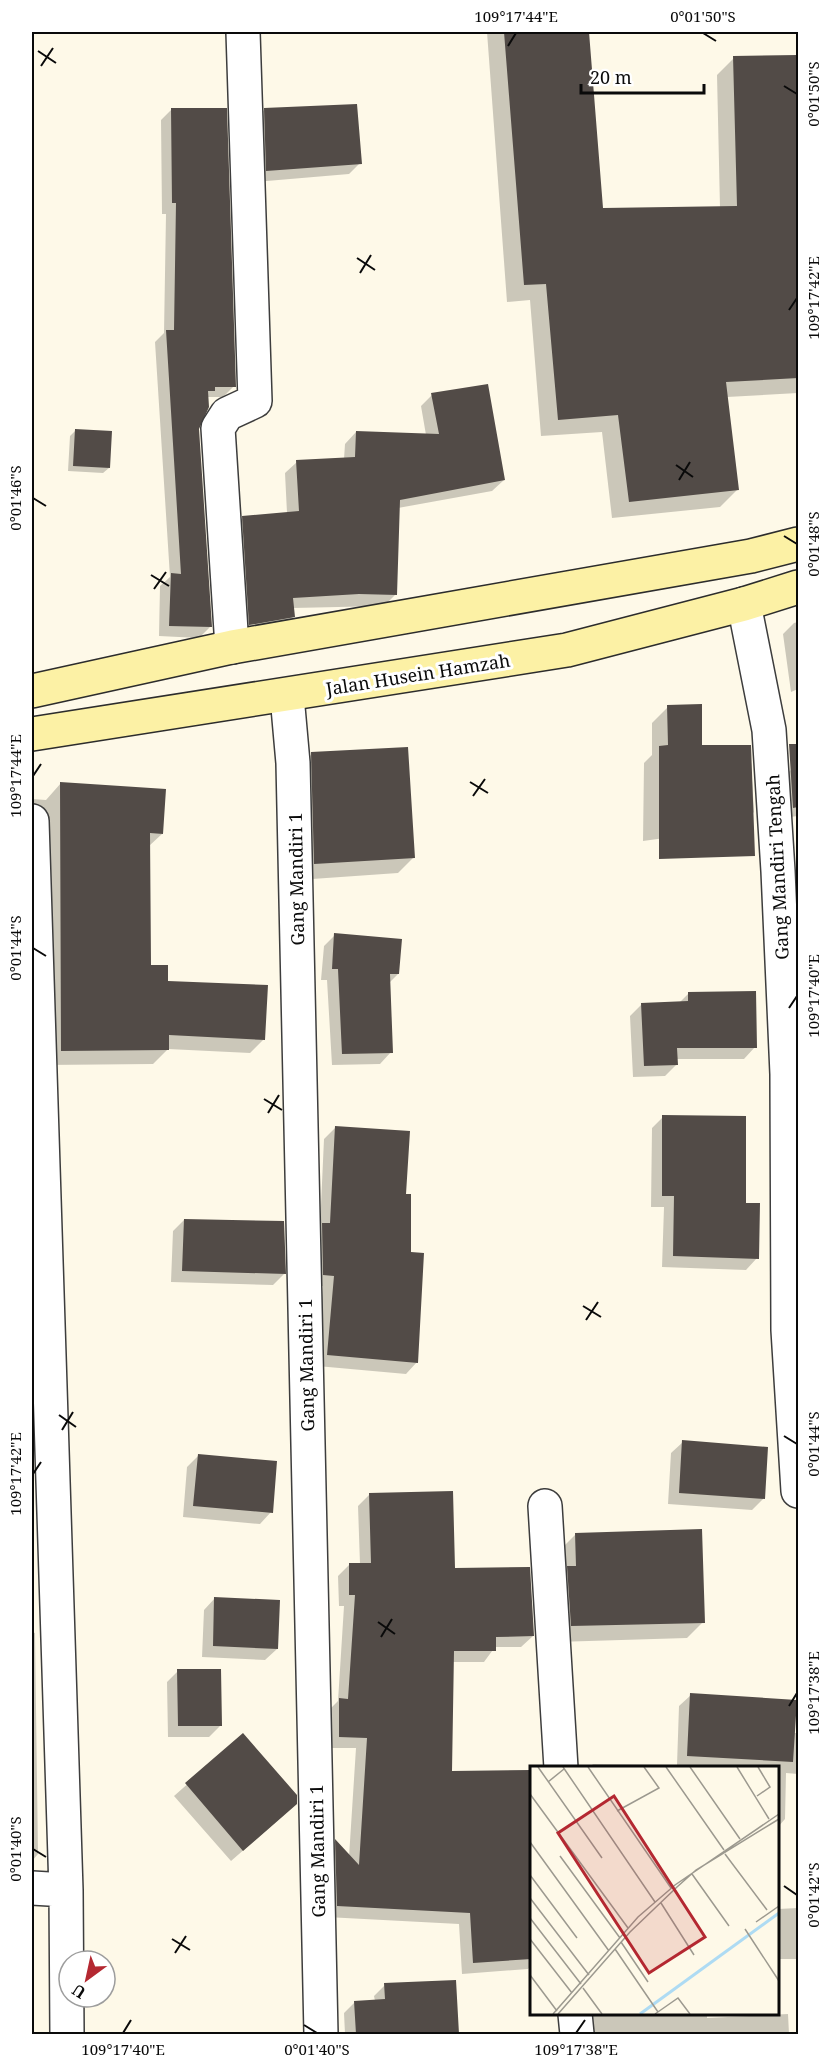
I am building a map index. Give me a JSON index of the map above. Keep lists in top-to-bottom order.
{
  "streets": {
    "street": ["Jalan Husein Hamzah", "Gang Mandiri Tengah", "Gang Mandiri 1"]
  },
  "crossings": [
    ["Jalan Husein Hamzah", "Gang Mandiri Tengah"],
    ["Jalan Husein Hamzah", "Gang Mandiri 1"]
  ],
  "scale_bar": "20 m",
  "north": "bottom left",
  "coordinates": [
    "109°17'44\"E",
    "0°01'50\"S",
    "109°17'42\"E",
    "0°01'46\"S",
    "0°01'48\"S",
    "0°01'44\"S",
    "109°17'40\"E",
    "109°17'38\"E",
    "0°01'40\"S",
    "0°01'42\"S"
  ]
}
